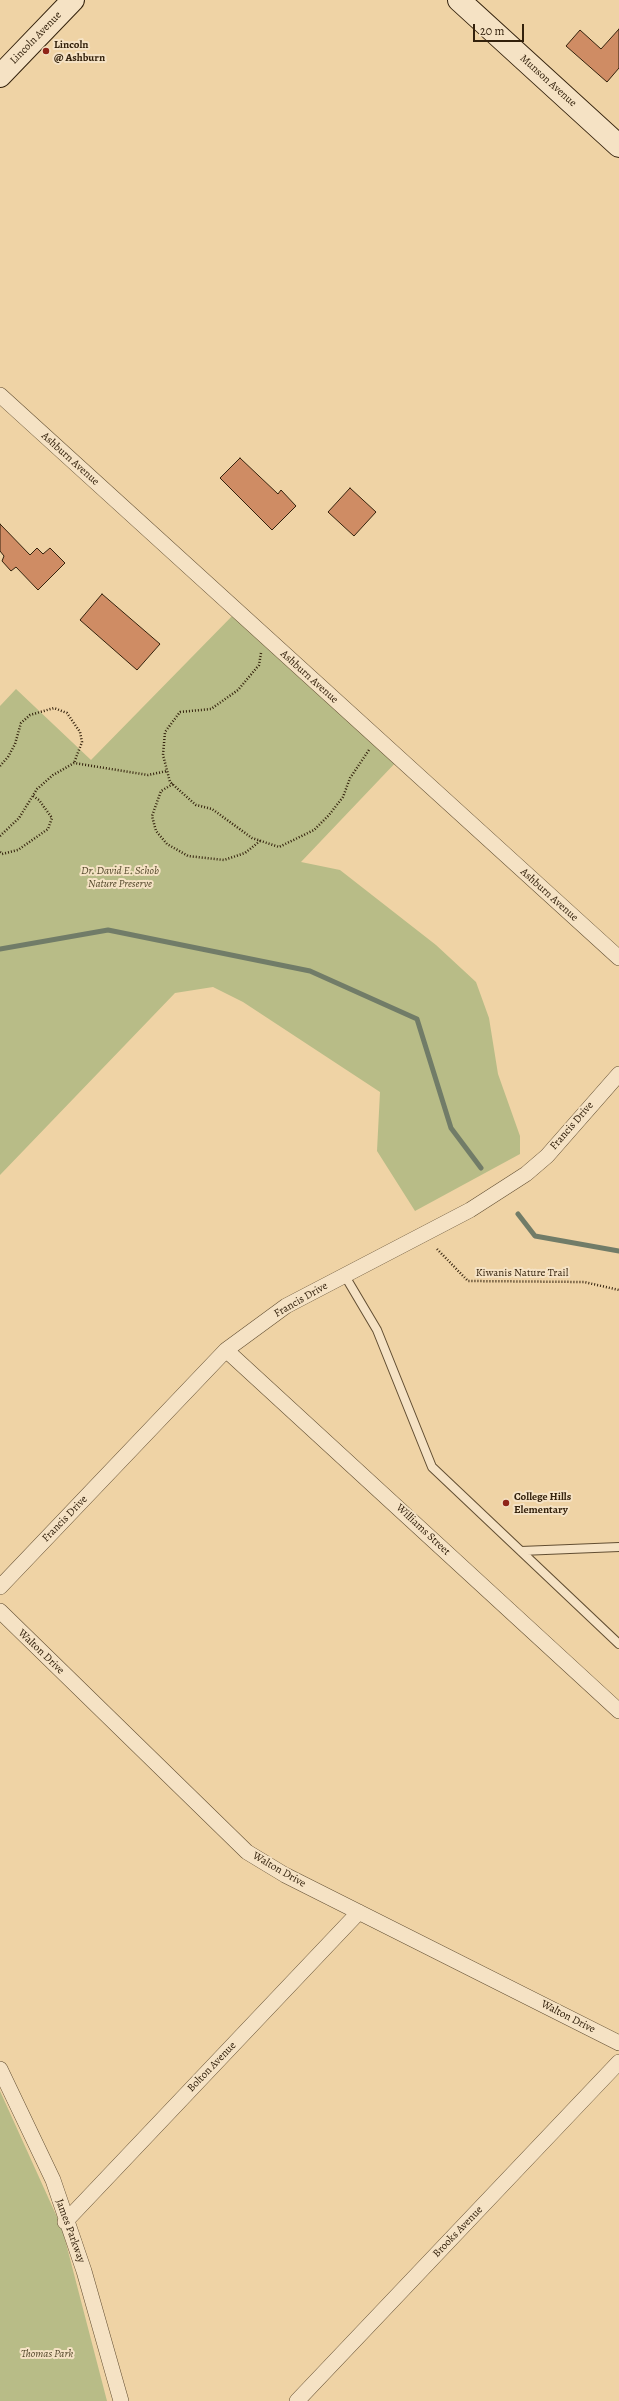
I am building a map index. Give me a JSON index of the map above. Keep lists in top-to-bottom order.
{
  "streets": {
    "street": [
      "Lincoln Avenue",
      "Munson Avenue",
      "Ashburn Avenue",
      "Francis Drive",
      "Williams Street",
      "Walton Drive",
      "Bolton Avenue",
      "James Parkway",
      "Brooks Avenue"
    ],
    "path": ["Kiwanis Nature Trail"]
  },
  "crossings": [
    ["Francis Drive", "Williams Street"],
    ["Walton Drive", "Bolton Avenue"],
    ["Bolton Avenue", "James Parkway"]
  ],
  "parks": ["Dr. David E. Schob Nature Preserve", "Thomas Park"],
  "places": ["Lincoln @ Ashburn", "College Hills Elementary"],
  "scale_bar": "20 m"
}
